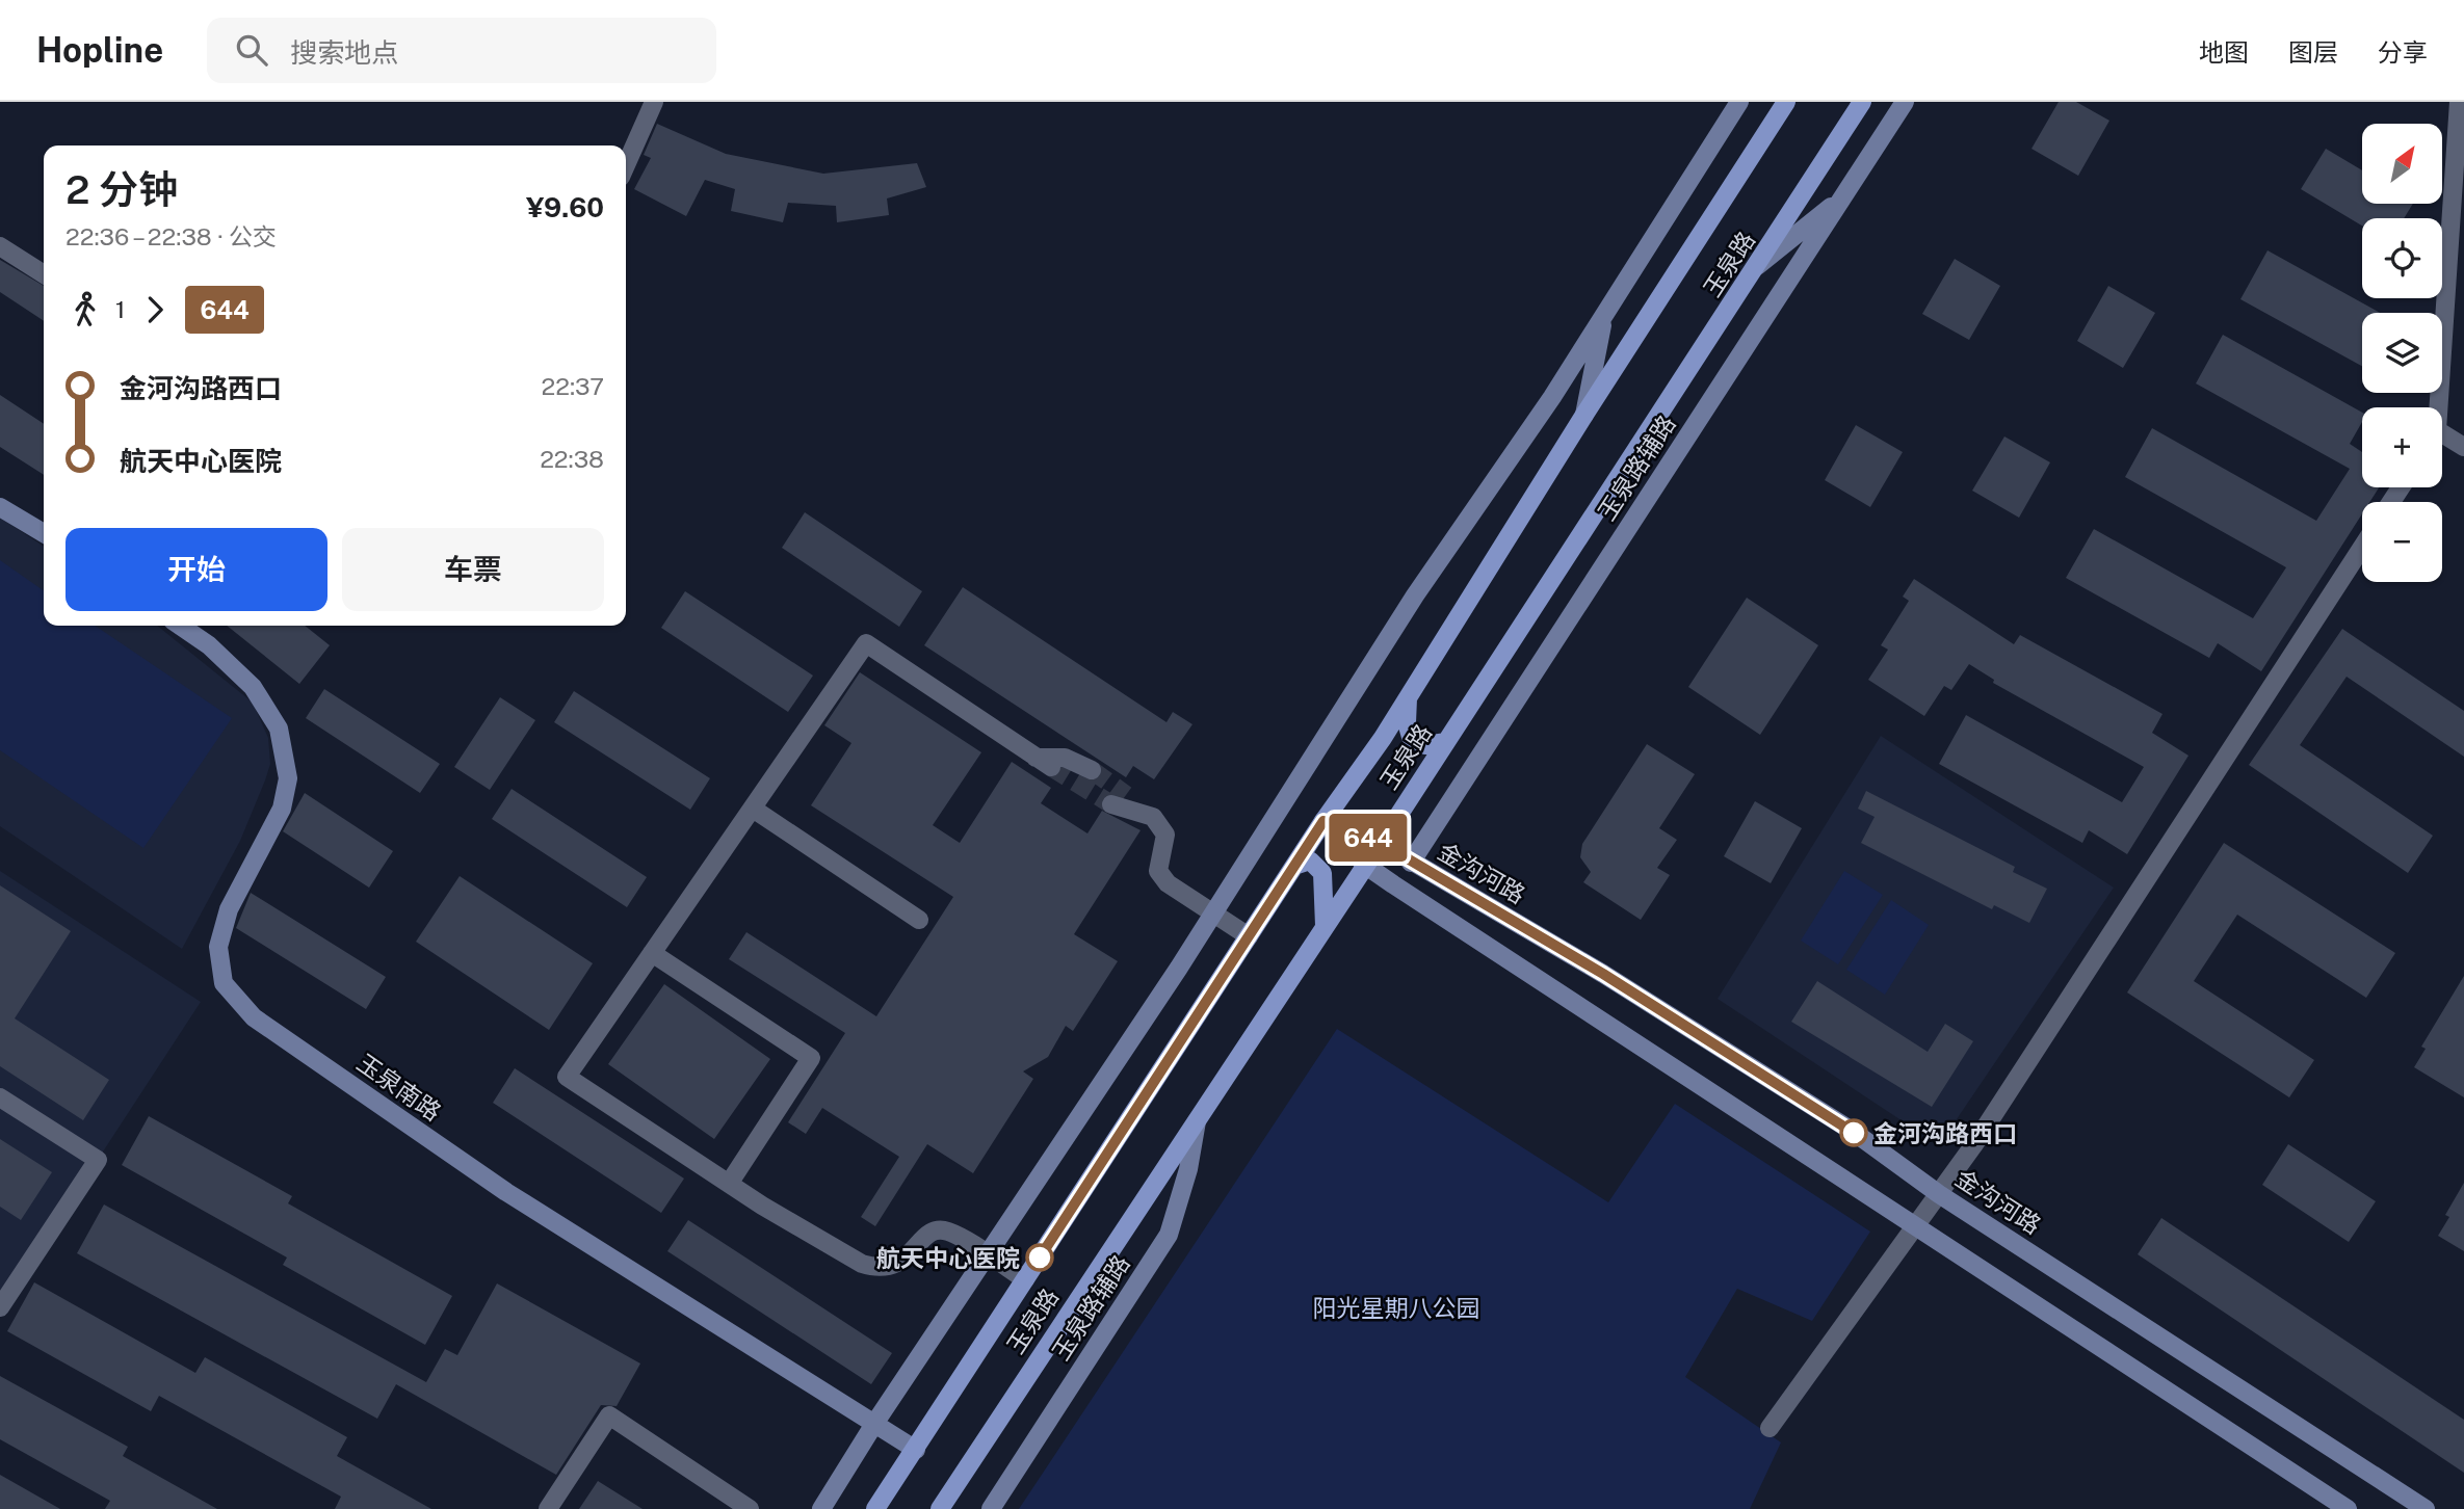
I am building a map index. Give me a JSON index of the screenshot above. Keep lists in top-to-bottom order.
{
  "streets": {
    "main road": ["玉泉路"],
    "street": ["玉泉路辅路", "金沟河路", "玉泉南路"]
  },
  "crossings": [
    ["玉泉路", "玉泉路辅路"],
    ["玉泉路", "金沟河路"],
    ["玉泉路", "玉泉南路"],
    ["玉泉路辅路", "金沟河路"]
  ],
  "parks": ["阳光星期八公园"],
  "places": ["金河沟路西口", "航天中心医院"],
  "lines": ["bus line 644"],
  "north": "top right",
  "page": {
    "header": "Hopline",
    "search": "搜索地点",
    "nav": ["地图", "图层", "分享"],
    "on_map": "644",
    "map_buttons": ["+", "−"],
    "heading": ["2 分钟", "22:36 – 22:38 · 公交", "¥9.60"],
    "legs": ["1", "644"],
    "list": [
      {
        "name": "金河沟路西口",
        "value": "22:37"
      },
      {
        "name": "航天中心医院",
        "value": "22:38"
      }
    ],
    "buttons": ["开始", "车票"]
  }
}
